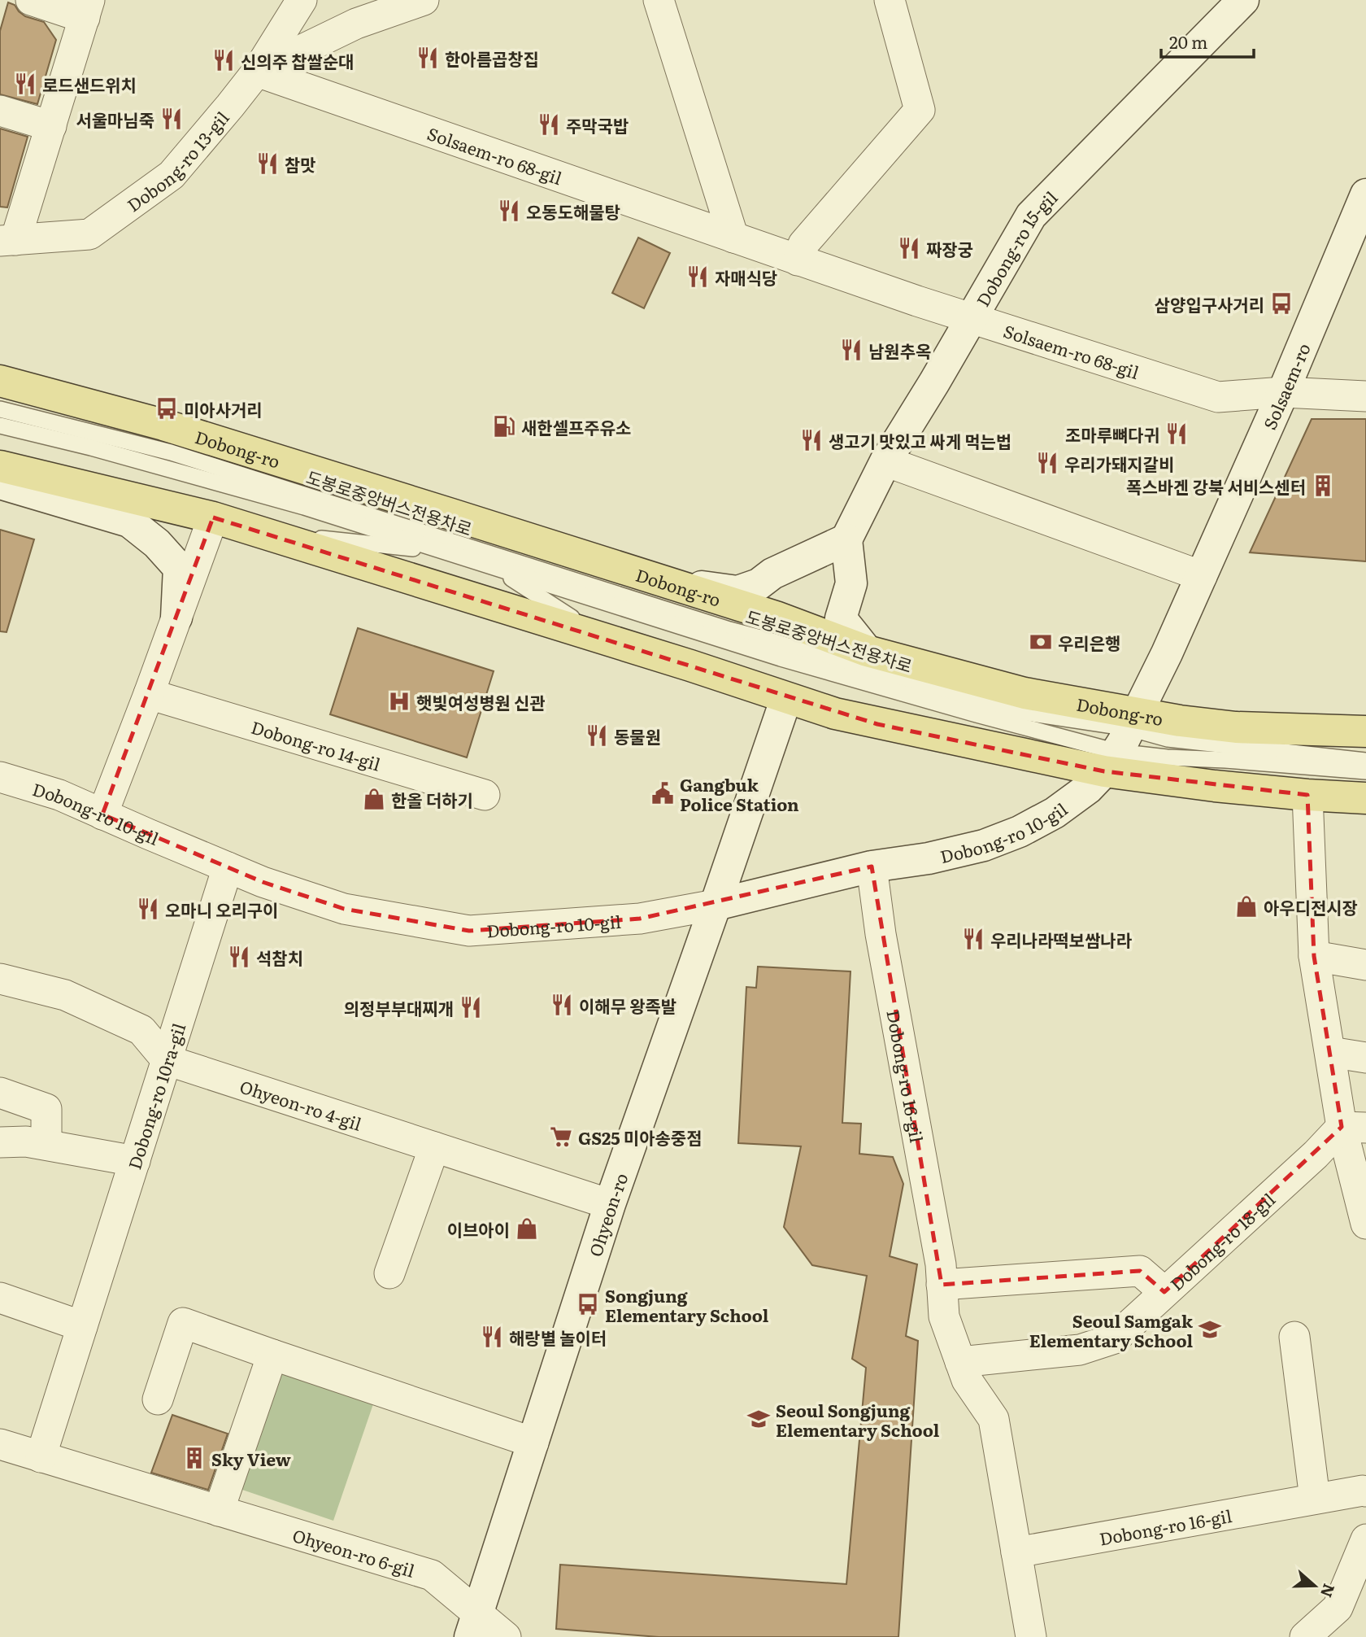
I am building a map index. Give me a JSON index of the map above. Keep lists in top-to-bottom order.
{
  "streets": {
    "main road": [
      "Dobong-ro 15-gil",
      "Solsaem-ro",
      "Dobong-ro",
      "Dobong-ro 10-gil",
      "Ohyeon-ro"
    ],
    "street": [
      "Solsaem-ro 68-gil",
      "Dobong-ro 13-gil",
      "Dobong-ro 14-gil",
      "Dobong-ro 16-gil",
      "Dobong-ro 10ra-gil",
      "Ohyeon-ro 4-gil",
      "Dobong-ro 18-gil",
      "Ohyeon-ro 6-gil"
    ],
    "lane": ["도봉로중앙버스전용차로"]
  },
  "crossings": [
    ["Solsaem-ro 68-gil", "Dobong-ro 13-gil"],
    ["Solsaem-ro 68-gil", "Dobong-ro 15-gil"],
    ["Solsaem-ro 68-gil", "Solsaem-ro"],
    ["Solsaem-ro", "Dobong-ro"],
    ["Solsaem-ro", "도봉로중앙버스전용차로"],
    ["Solsaem-ro", "Dobong-ro 10-gil"],
    ["Dobong-ro", "도봉로중앙버스전용차로"],
    ["Dobong-ro", "Dobong-ro 10-gil"],
    ["Dobong-ro", "Ohyeon-ro"],
    ["도봉로중앙버스전용차로", "Dobong-ro 10-gil"],
    ["Dobong-ro 10-gil", "Dobong-ro 16-gil"],
    ["Dobong-ro 10-gil", "Dobong-ro 10ra-gil"],
    ["Dobong-ro 10-gil", "Ohyeon-ro"],
    ["Dobong-ro 16-gil", "Dobong-ro 18-gil"],
    ["Dobong-ro 10ra-gil", "Ohyeon-ro 4-gil"],
    ["Dobong-ro 10ra-gil", "Ohyeon-ro 6-gil"],
    ["Ohyeon-ro 4-gil", "Ohyeon-ro"],
    ["Ohyeon-ro", "Ohyeon-ro 6-gil"]
  ],
  "places": {
    "restaurant": [
      "한아름곱창집",
      "신의주 찹쌀순대",
      "로드샌드위치",
      "서울마님죽",
      "주막국밥",
      "참맛",
      "오동도해물탕",
      "짜장궁",
      "자매식당",
      "남원추옥",
      "조마루뼈다귀",
      "생고기 맛있고 싸게 먹는법",
      "우리가돼지갈비",
      "동물원",
      "오마니 오리구이",
      "우리나라떡보쌈나라",
      "석참치",
      "이해무 왕족발",
      "의정부부대찌개",
      "해랑별 놀이터"
    ],
    "bus stop": ["삼양입구사거리", "미아사거리", "Songjung Elementary School"],
    "fuel station": ["새한셀프주유소"],
    "building": ["폭스바겐 강북 서비스센터", "Sky View"],
    "bank": ["우리은행"],
    "hospital": ["햇빛여성병원 신관"],
    "public building": ["Gangbuk Police Station"],
    "shop": ["한올 더하기", "아우디전시장", "이브아이"],
    "supermarket": ["GS25 미아송중점"],
    "school or university": ["Seoul Samgak Elementary School", "Seoul Songjung Elementary School"]
  },
  "scale_bar": "20 m",
  "north": "right"
}
